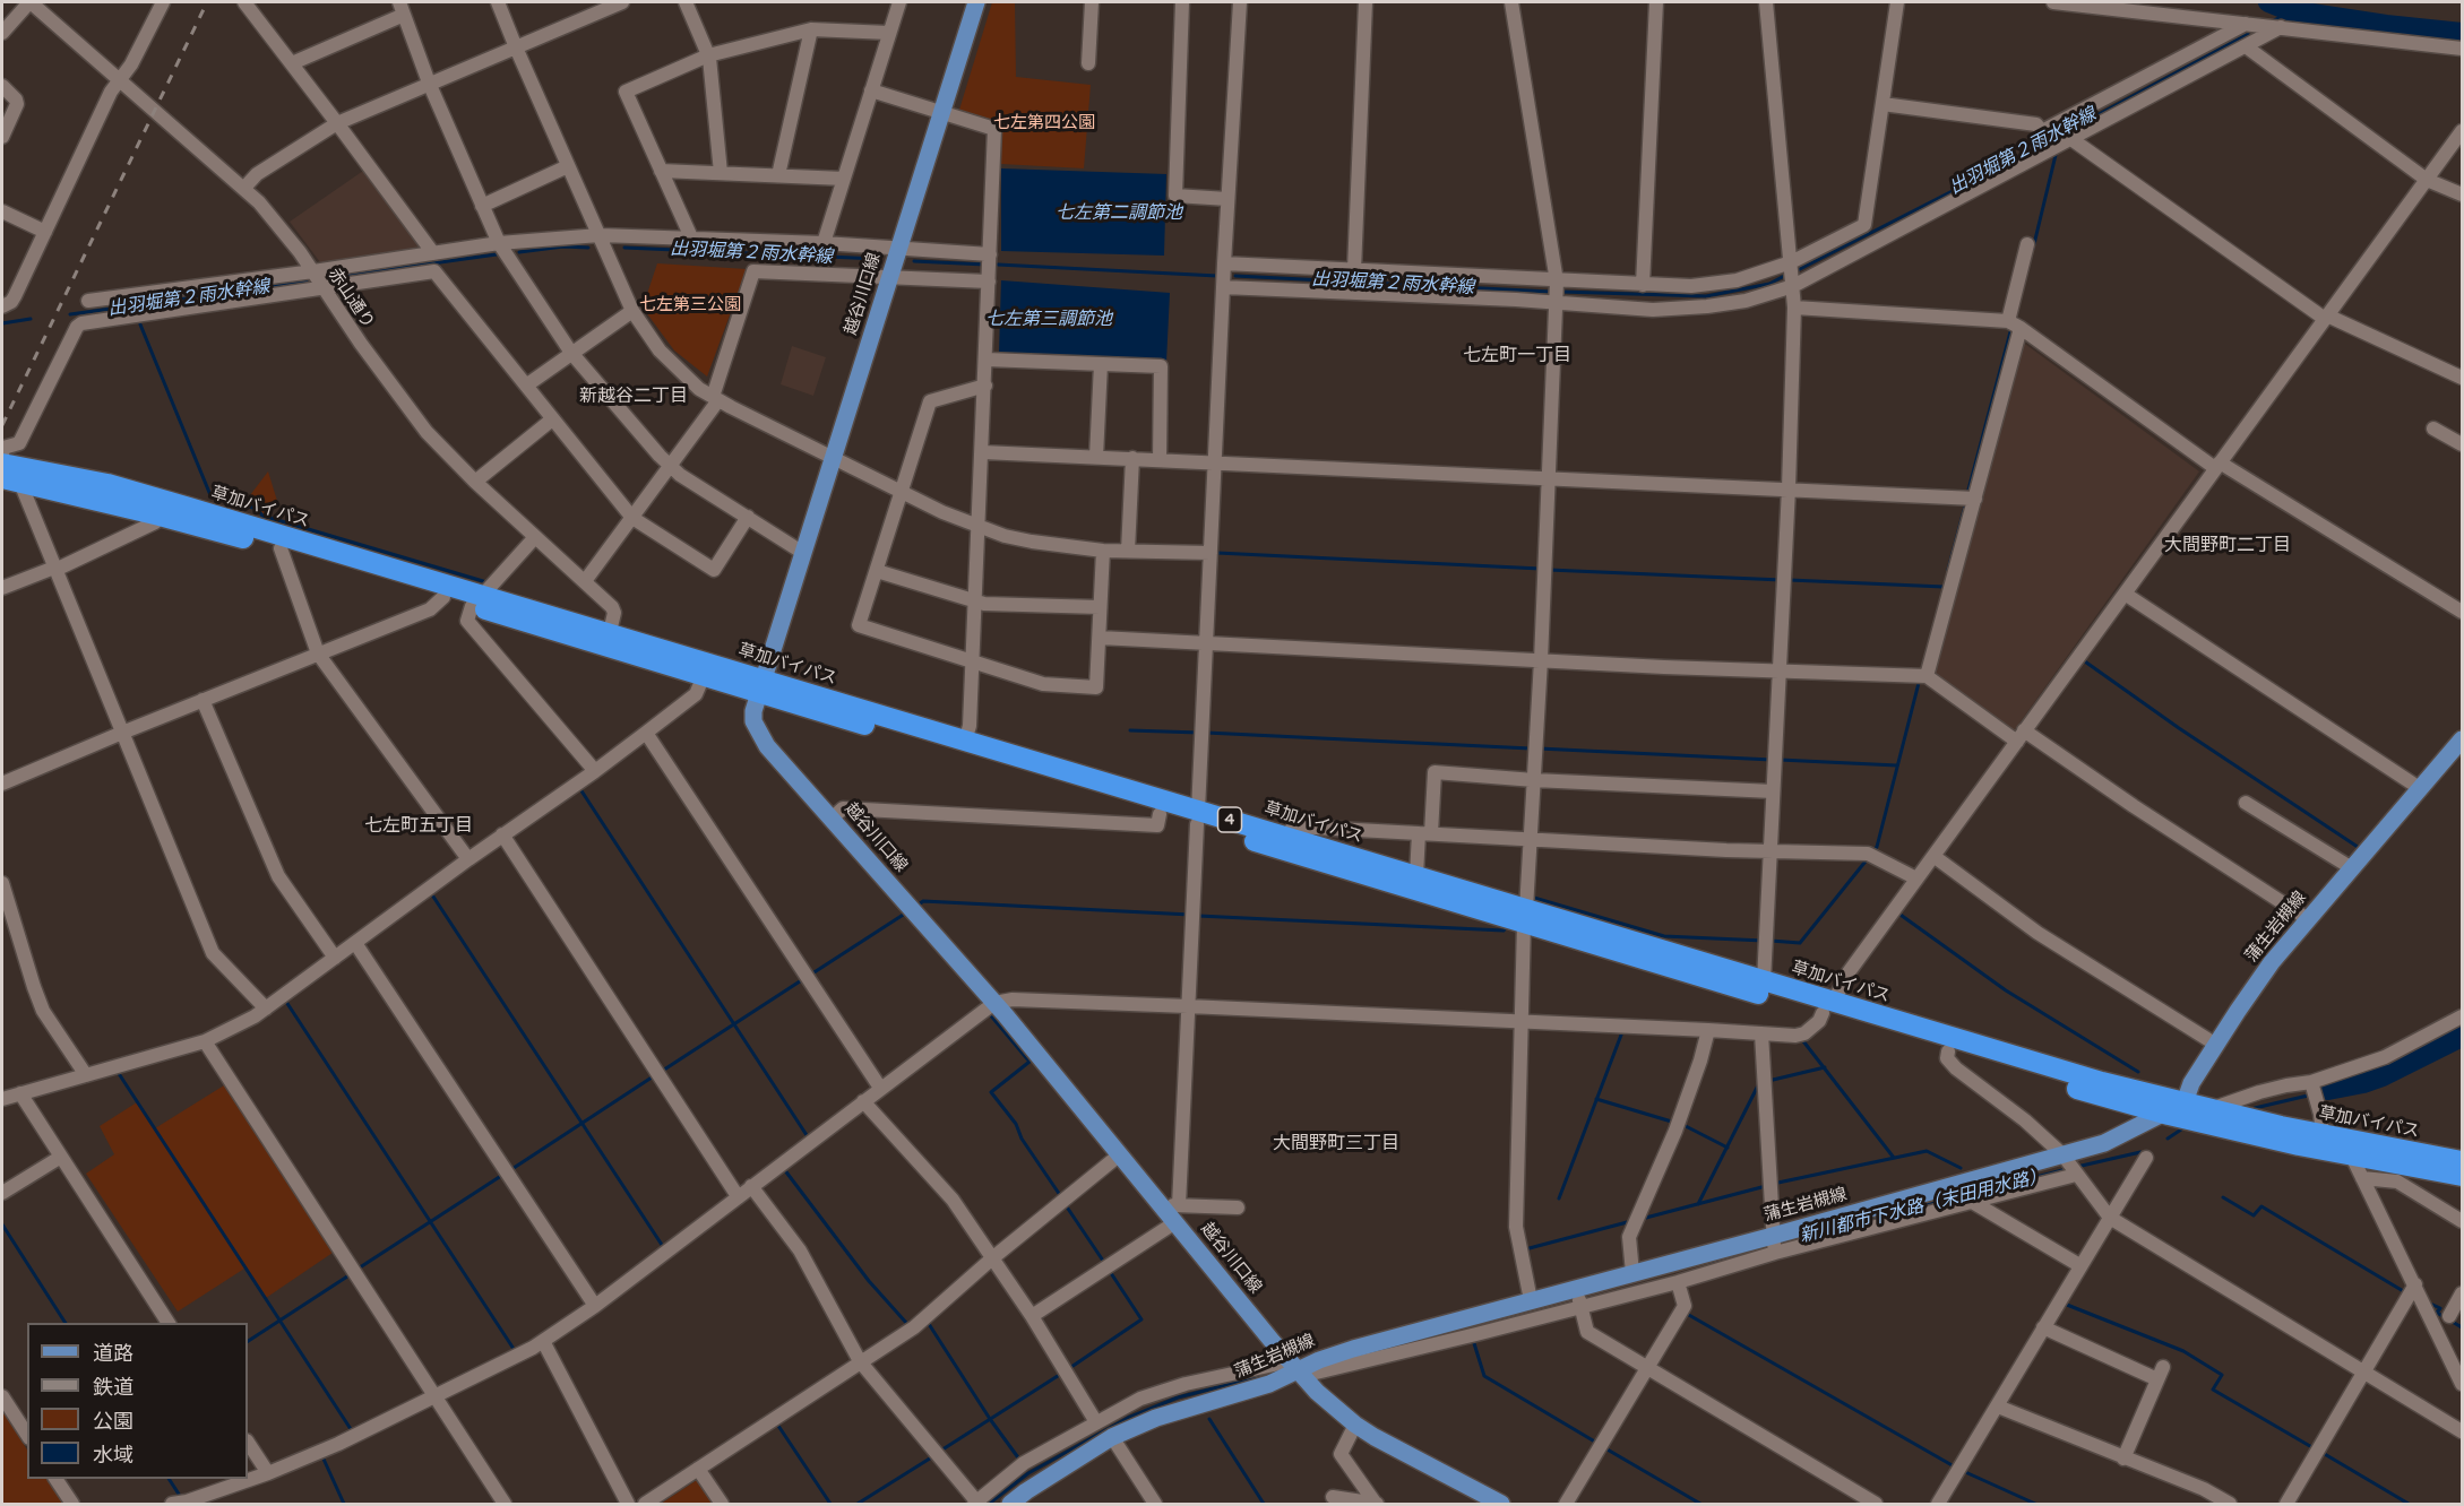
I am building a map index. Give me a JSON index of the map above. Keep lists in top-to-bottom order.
{
  "streets": {
    "highway": ["草加バイパス", "4"],
    "main road": ["越谷川口線", "蒲生岩槻線"],
    "street": ["赤山通り"]
  },
  "crossings": [
    ["越谷川口線", "草加バイパス"],
    ["越谷川口線", "蒲生岩槻線"],
    ["赤山通り", "草加バイパス"],
    ["草加バイパス", "蒲生岩槻線"]
  ],
  "districts": [
    "七左町一丁目",
    "新越谷二丁目",
    "大間野町二丁目",
    "七左町五丁目",
    "大間野町三丁目"
  ],
  "water": [
    "出羽堀第２雨水幹線",
    "七左第二調節池",
    "七左第三調節池",
    "新川都市下水路（末田用水路）"
  ],
  "parks": ["七左第四公園", "七左第三公園"],
  "legend": [
    "道路",
    "鉄道",
    "公園",
    "水域"
  ]
}
